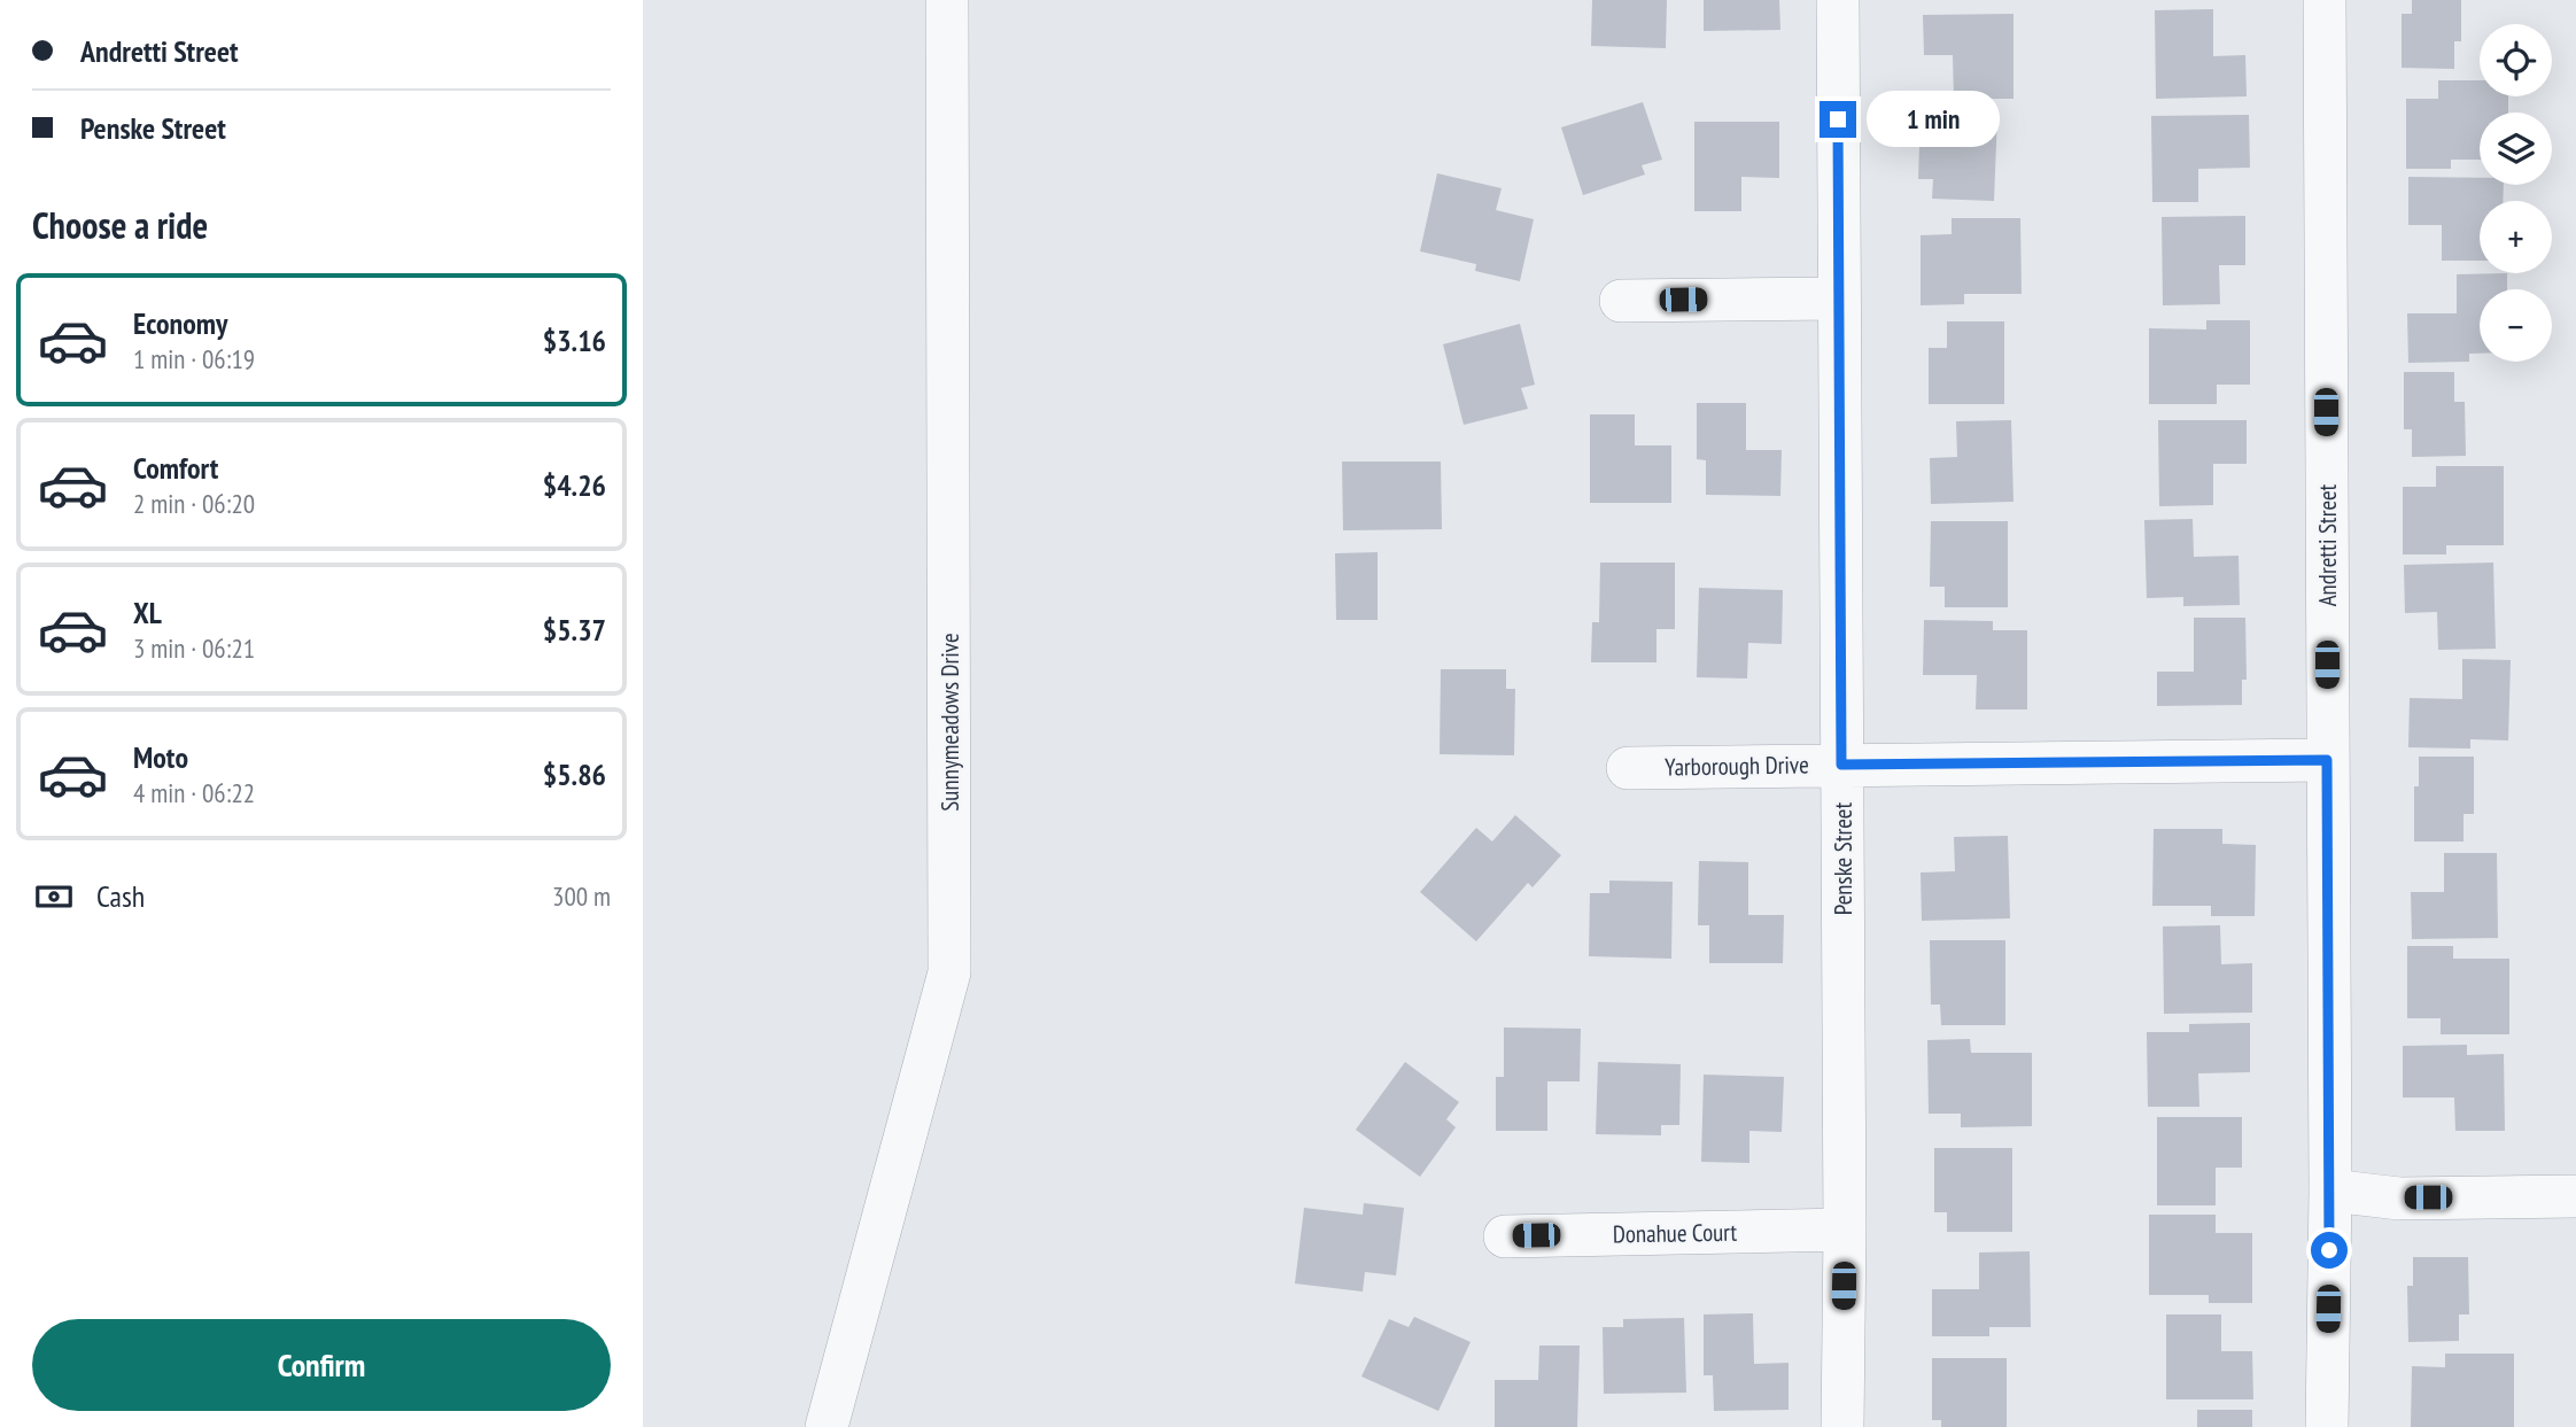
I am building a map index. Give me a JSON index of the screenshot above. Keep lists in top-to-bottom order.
{
  "streets": {
    "street": [
      "Andretti Street",
      "Sunnymeadows Drive",
      "Yarborough Drive",
      "Penske Street",
      "Donahue Court"
    ]
  },
  "crossings": [
    ["Andretti Street", "Yarborough Drive"],
    ["Yarborough Drive", "Penske Street"],
    ["Penske Street", "Donahue Court"]
  ],
  "page": {
    "banner": ["Andretti Street", "Penske Street"],
    "map_buttons": ["+", "−"],
    "bubble": "1 min",
    "heading": "Choose a ride",
    "list": [
      {
        "name": "Economy",
        "note": "1 min · 06:19",
        "value": "$3.16"
      },
      {
        "name": "Comfort",
        "note": "2 min · 06:20",
        "value": "$4.26"
      },
      {
        "name": "XL",
        "note": "3 min · 06:21",
        "value": "$5.37"
      },
      {
        "name": "Moto",
        "note": "4 min · 06:22",
        "value": "$5.86"
      }
    ],
    "pay": ["Cash", "300 m"],
    "buttons": "Confirm"
  }
}
